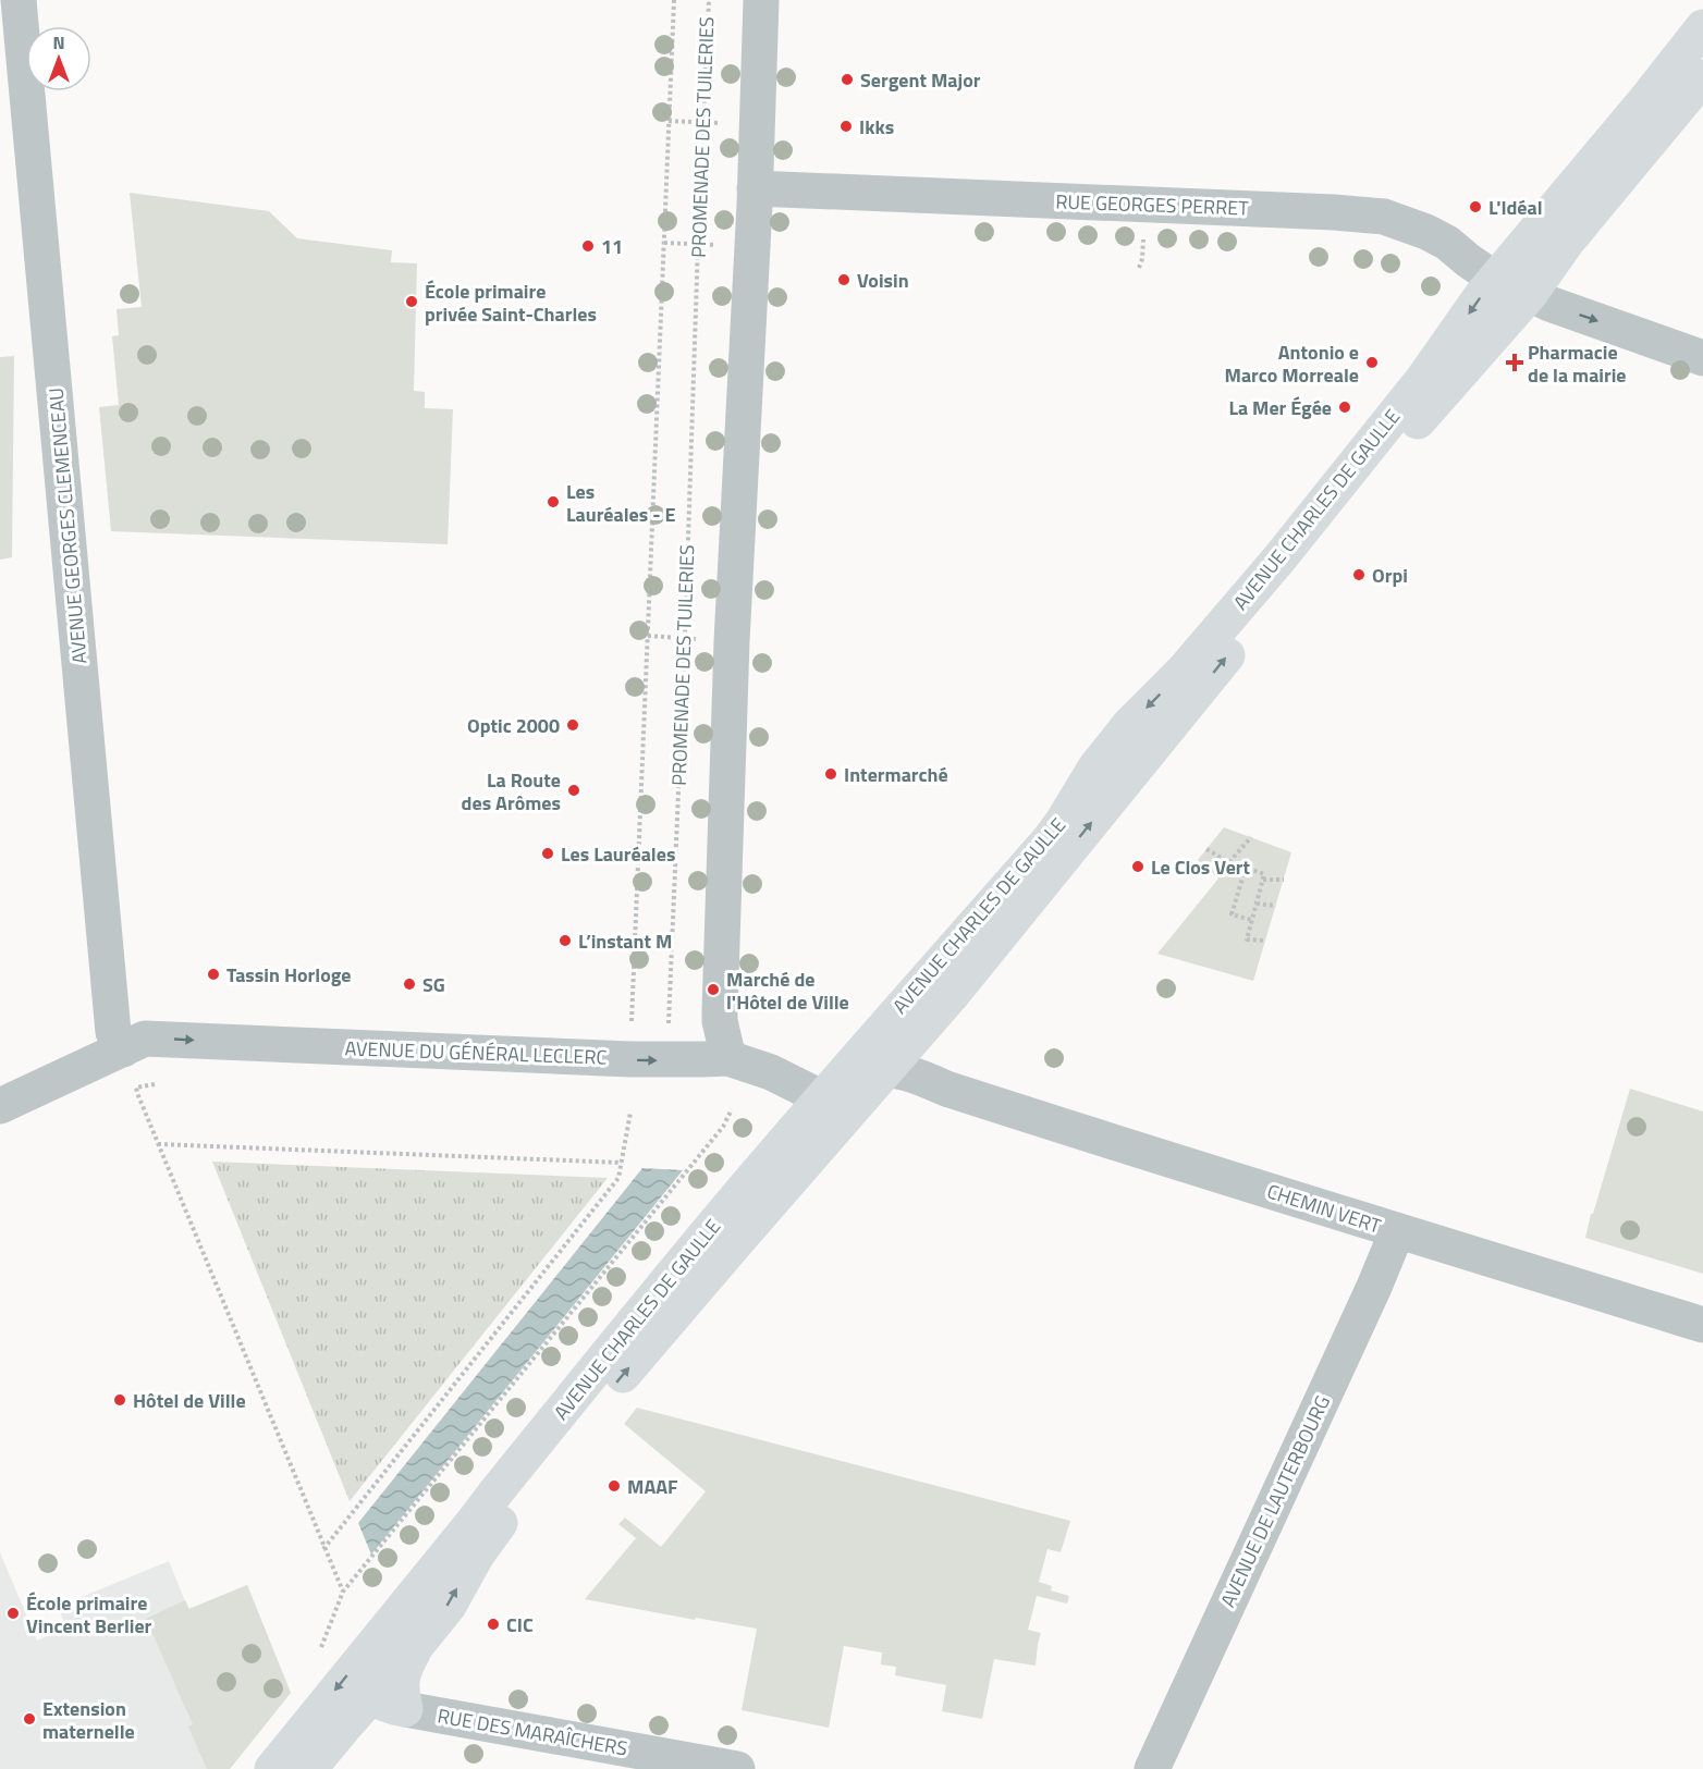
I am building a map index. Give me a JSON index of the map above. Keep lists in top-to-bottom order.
{
  "streets": {
    "main road": ["AVENUE CHARLES DE GAULLE"],
    "street": [
      "RUE GEORGES PERRET",
      "AVENUE GEORGES CLEMENCEAU",
      "AVENUE DU GÉNÉRAL LECLERC",
      "CHEMIN VERT",
      "AVENUE DE LAUTERBOURG",
      "RUE DES MARAÎCHERS"
    ],
    "path": ["PROMENADE DES TUILERIES"]
  },
  "crossings": [
    ["PROMENADE DES TUILERIES", "AVENUE DU GÉNÉRAL LECLERC"],
    ["RUE GEORGES PERRET", "AVENUE CHARLES DE GAULLE"],
    ["AVENUE CHARLES DE GAULLE", "AVENUE DU GÉNÉRAL LECLERC"],
    ["AVENUE CHARLES DE GAULLE", "CHEMIN VERT"],
    ["AVENUE GEORGES CLEMENCEAU", "AVENUE DU GÉNÉRAL LECLERC"],
    ["CHEMIN VERT", "AVENUE DE LAUTERBOURG"]
  ],
  "one_way": ["AVENUE DU GÉNÉRAL LECLERC"],
  "places": {
    "other": [
      "Sergent Major",
      "Ikks",
      "L'Idéal",
      "11",
      "Voisin",
      "École primaire privée Saint-Charles",
      "Antonio e Marco Morreale",
      "La Mer Égée",
      "Les Lauréales - E",
      "Orpi",
      "Optic 2000",
      "Intermarché",
      "La Route des Arômes",
      "Les Lauréales",
      "Le Clos Vert",
      "L’instant M",
      "Tassin Horloge",
      "SG",
      "Marché de l'Hôtel de Ville",
      "Hôtel de Ville",
      "MAAF",
      "École primaire Vincent Berlier",
      "CIC",
      "Extension maternelle"
    ],
    "health": ["Pharmacie de la mairie"]
  },
  "north": "top"
}
